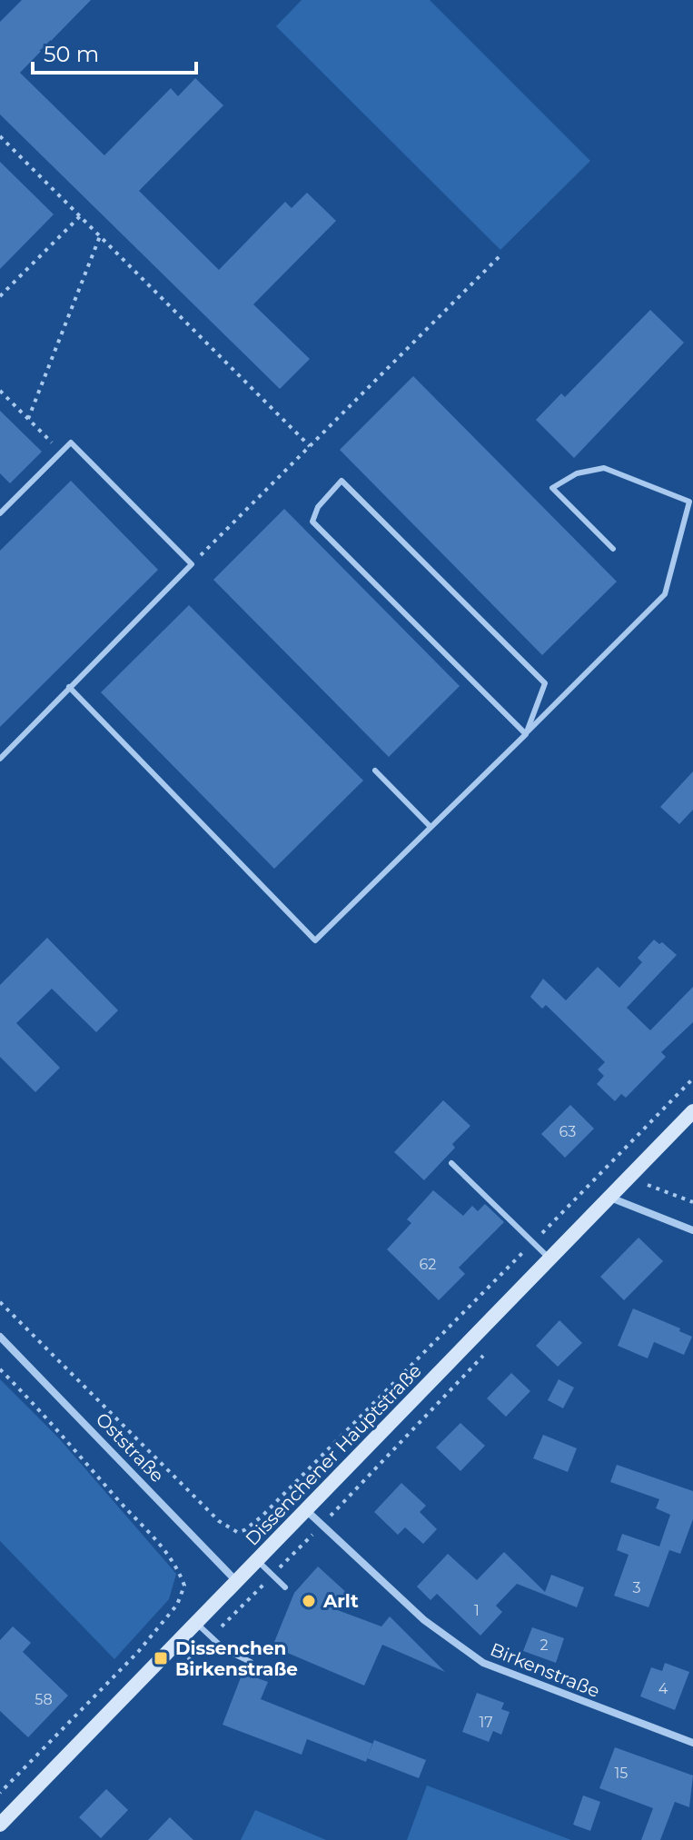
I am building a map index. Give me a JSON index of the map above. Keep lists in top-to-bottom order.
{
  "streets": {
    "main road": ["Dissenchener Hauptstraße"],
    "street": ["Oststraße", "Birkenstraße"]
  },
  "crossings": [
    ["Oststraße", "Dissenchener Hauptstraße"],
    ["Dissenchener Hauptstraße", "Birkenstraße"]
  ],
  "places": {
    "other": ["Arlt"],
    "transit": ["Dissenchen Birkenstraße"]
  },
  "house_numbers": [
    "63",
    "62",
    "3",
    "1",
    "2",
    "4",
    "58",
    "17",
    "15"
  ],
  "scale_bar": "50 m"
}
